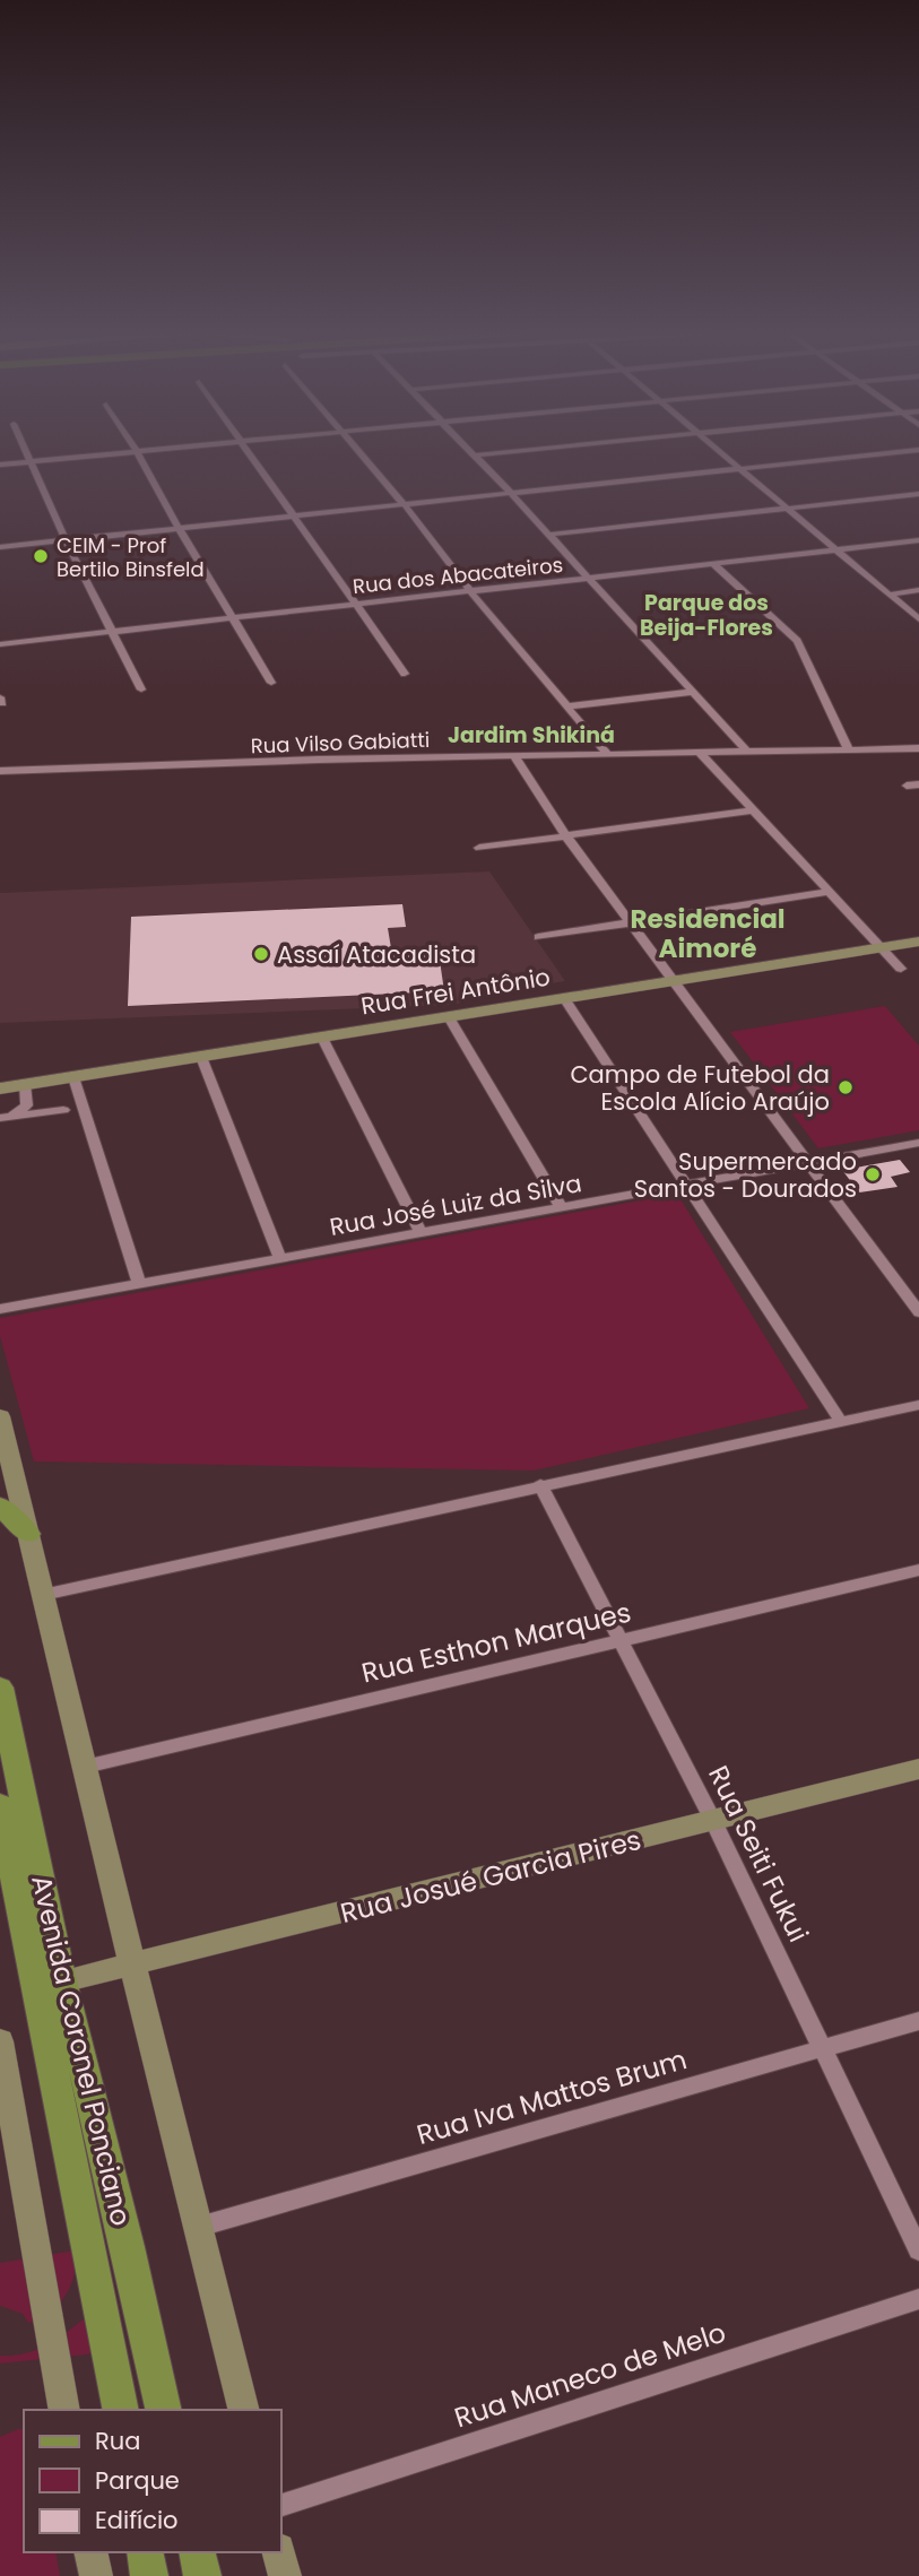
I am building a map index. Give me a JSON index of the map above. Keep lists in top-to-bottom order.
{
  "streets": {
    "main road": ["Avenida Coronel Ponciano"],
    "street": [
      "Rua dos Abacateiros",
      "Rua Vilso Gabiatti",
      "Rua Frei Antônio",
      "Rua José Luiz da Silva",
      "Rua Esthon Marques",
      "Rua Seiti Fukui",
      "Rua Josué Garcia Pires",
      "Rua Iva Mattos Brum",
      "Rua Maneco de Melo"
    ]
  },
  "crossings": [
    ["Rua Esthon Marques", "Rua Seiti Fukui"],
    ["Rua Seiti Fukui", "Rua Josué Garcia Pires"],
    ["Rua Seiti Fukui", "Rua Iva Mattos Brum"],
    ["Rua Josué Garcia Pires", "Avenida Coronel Ponciano"]
  ],
  "districts": ["Parque dos Beija-Flores", "Jardim Shikiná", "Residencial Aimoré"],
  "places": [
    "CEIM - Prof Bertilo Binsfeld",
    "Assaí Atacadista",
    "Campo de Futebol da Escola Alício Araújo",
    "Supermercado Santos - Dourados"
  ],
  "legend": ["Rua", "Parque", "Edifício"]
}
